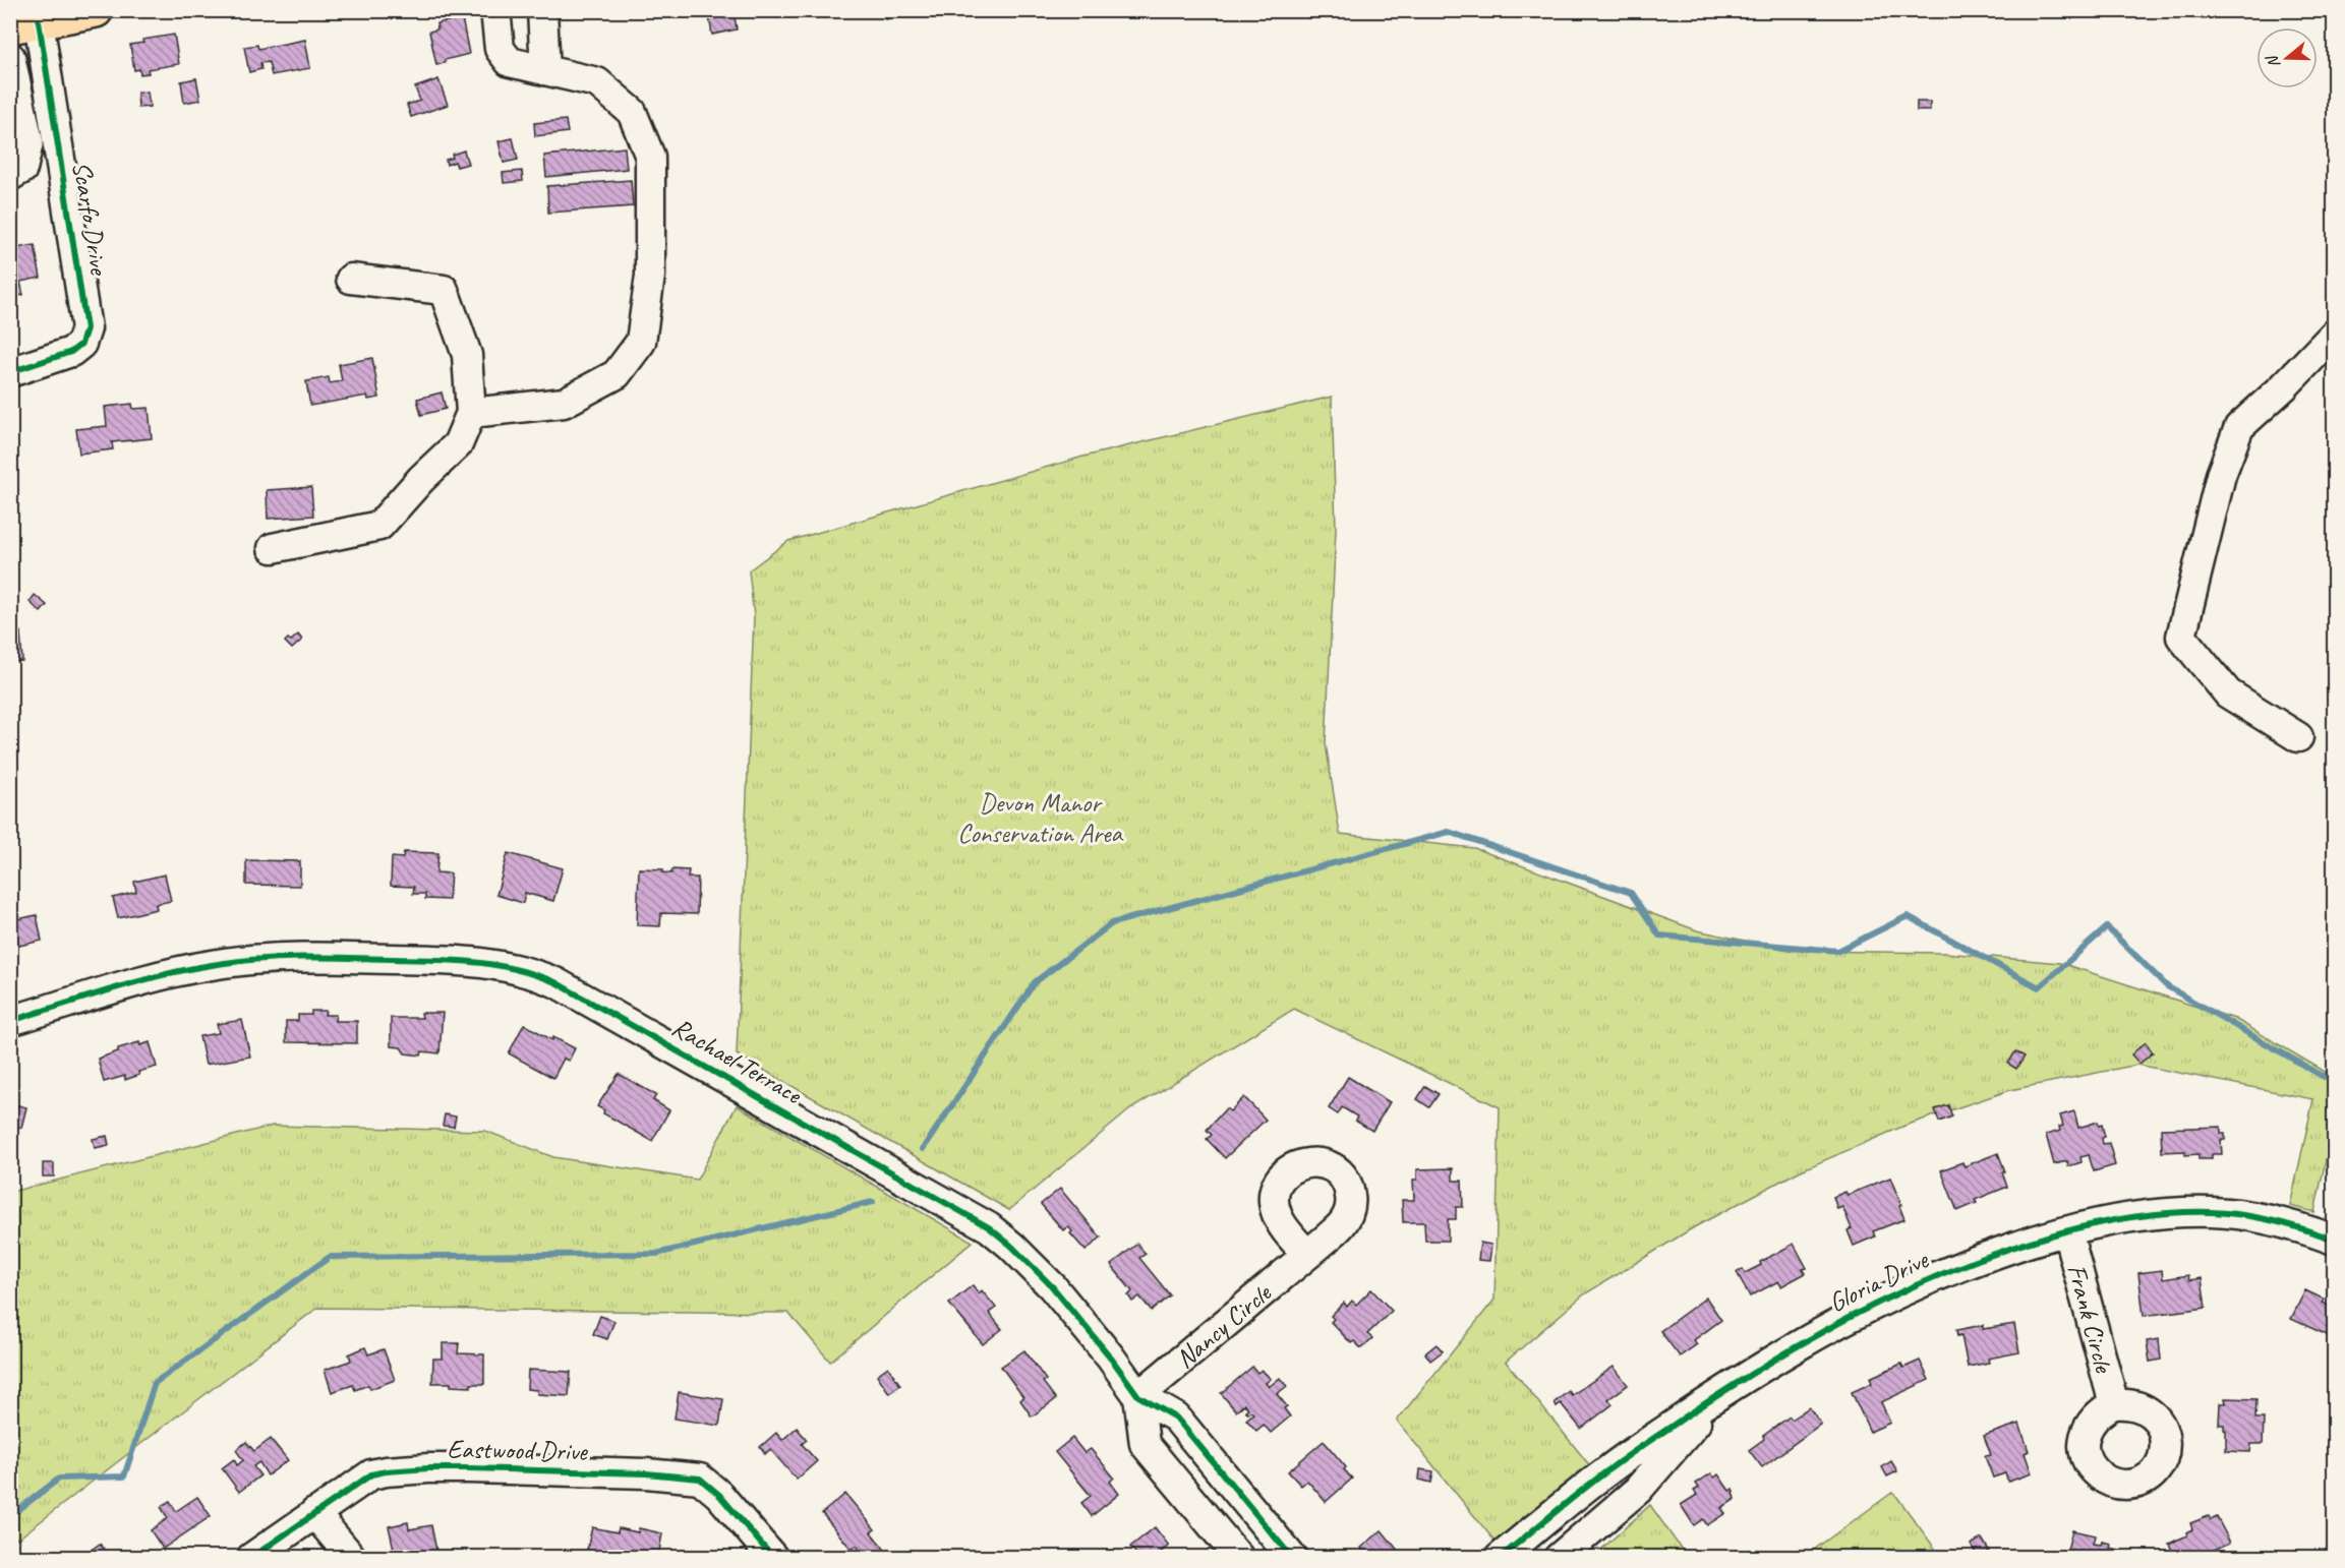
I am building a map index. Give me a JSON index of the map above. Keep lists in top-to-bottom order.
{
  "streets": {
    "street": [
      "Scarfo Drive",
      "Rachael Terrace",
      "Gloria Drive",
      "Frank Circle",
      "Nancy Circle",
      "Eastwood Drive"
    ]
  },
  "crossings": [
    ["Rachael Terrace", "Nancy Circle"],
    ["Gloria Drive", "Frank Circle"]
  ],
  "parks": ["Devon Manor Conservation Area"],
  "north": "left"
}
